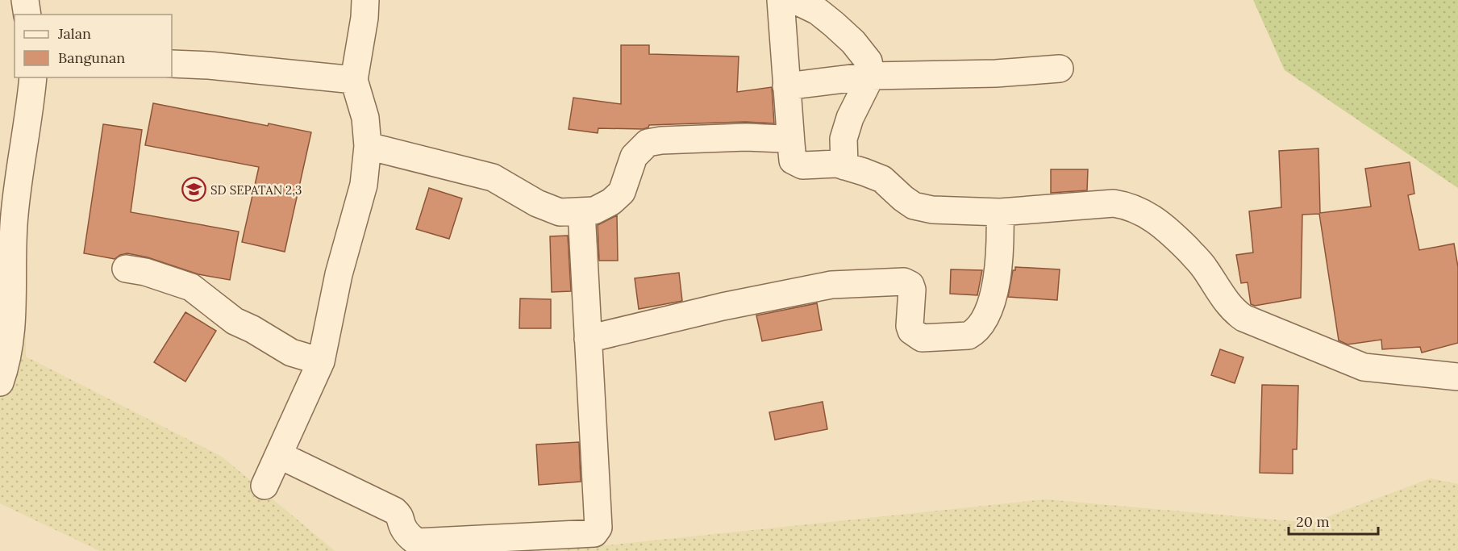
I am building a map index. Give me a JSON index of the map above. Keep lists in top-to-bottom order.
{
  "places": {
    "school or university": ["SD SEPATAN 2,3"]
  },
  "legend": ["Jalan", "Bangunan"],
  "scale_bar": "20 m"
}
